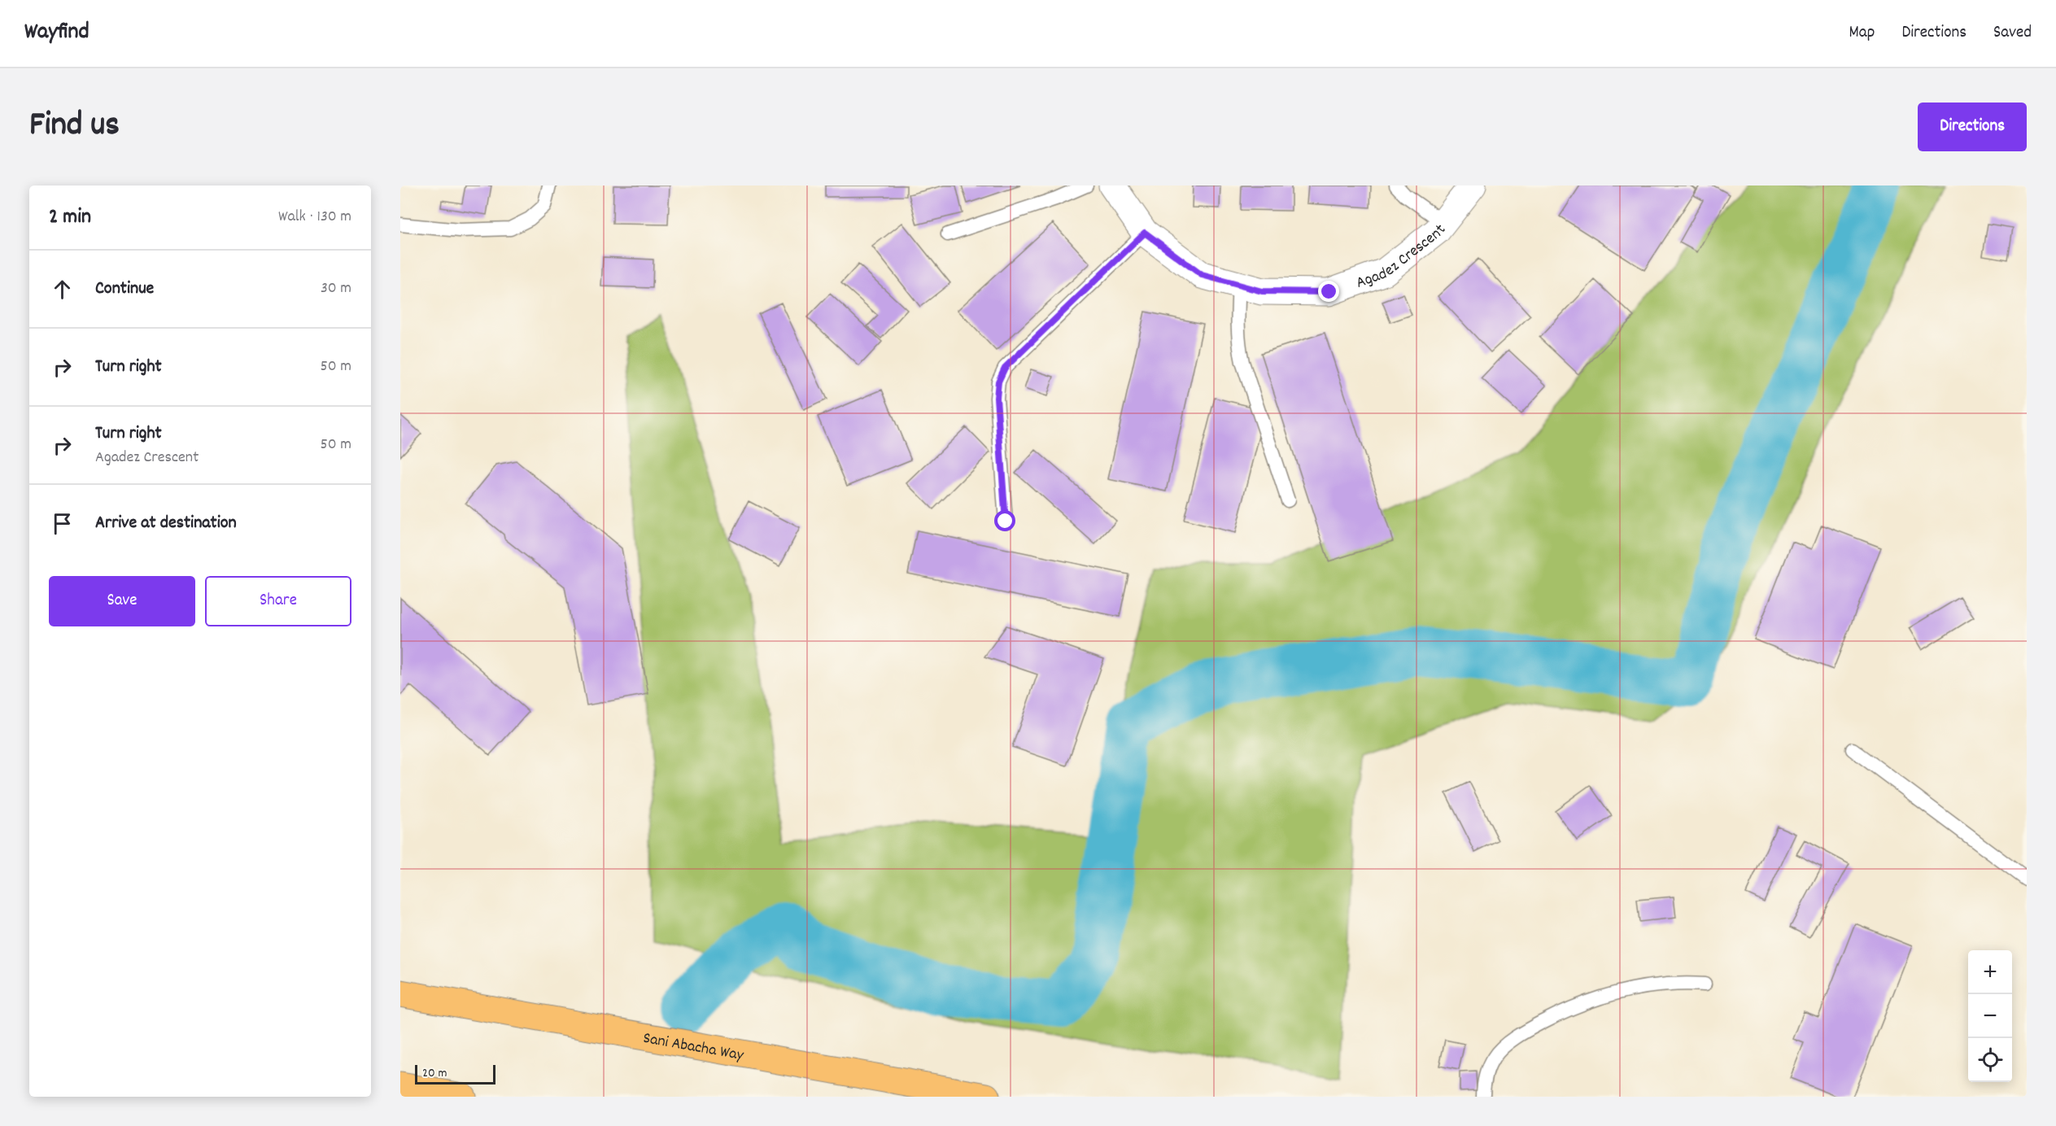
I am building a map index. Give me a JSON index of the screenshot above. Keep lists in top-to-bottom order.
{
  "streets": {
    "highway": ["Sani Abacha Way"],
    "street": ["Agadez Crescent"]
  },
  "scale_bar": "20 m",
  "page": {
    "header": "Wayfind",
    "nav": ["Map", "Directions", "Saved"],
    "title": "Find us",
    "buttons": [
      "Directions",
      ["Save", "Share"]
    ],
    "heading": ["2 min", "Walk · 130 m"],
    "list": [
      ["Continue", "30 m"],
      ["Turn right", "50 m"],
      ["Turn right", "Agadez Crescent", "50 m"],
      "Arrive at destination"
    ],
    "map_buttons": ["+", "−"],
    "scale": "20 m"
  }
}
